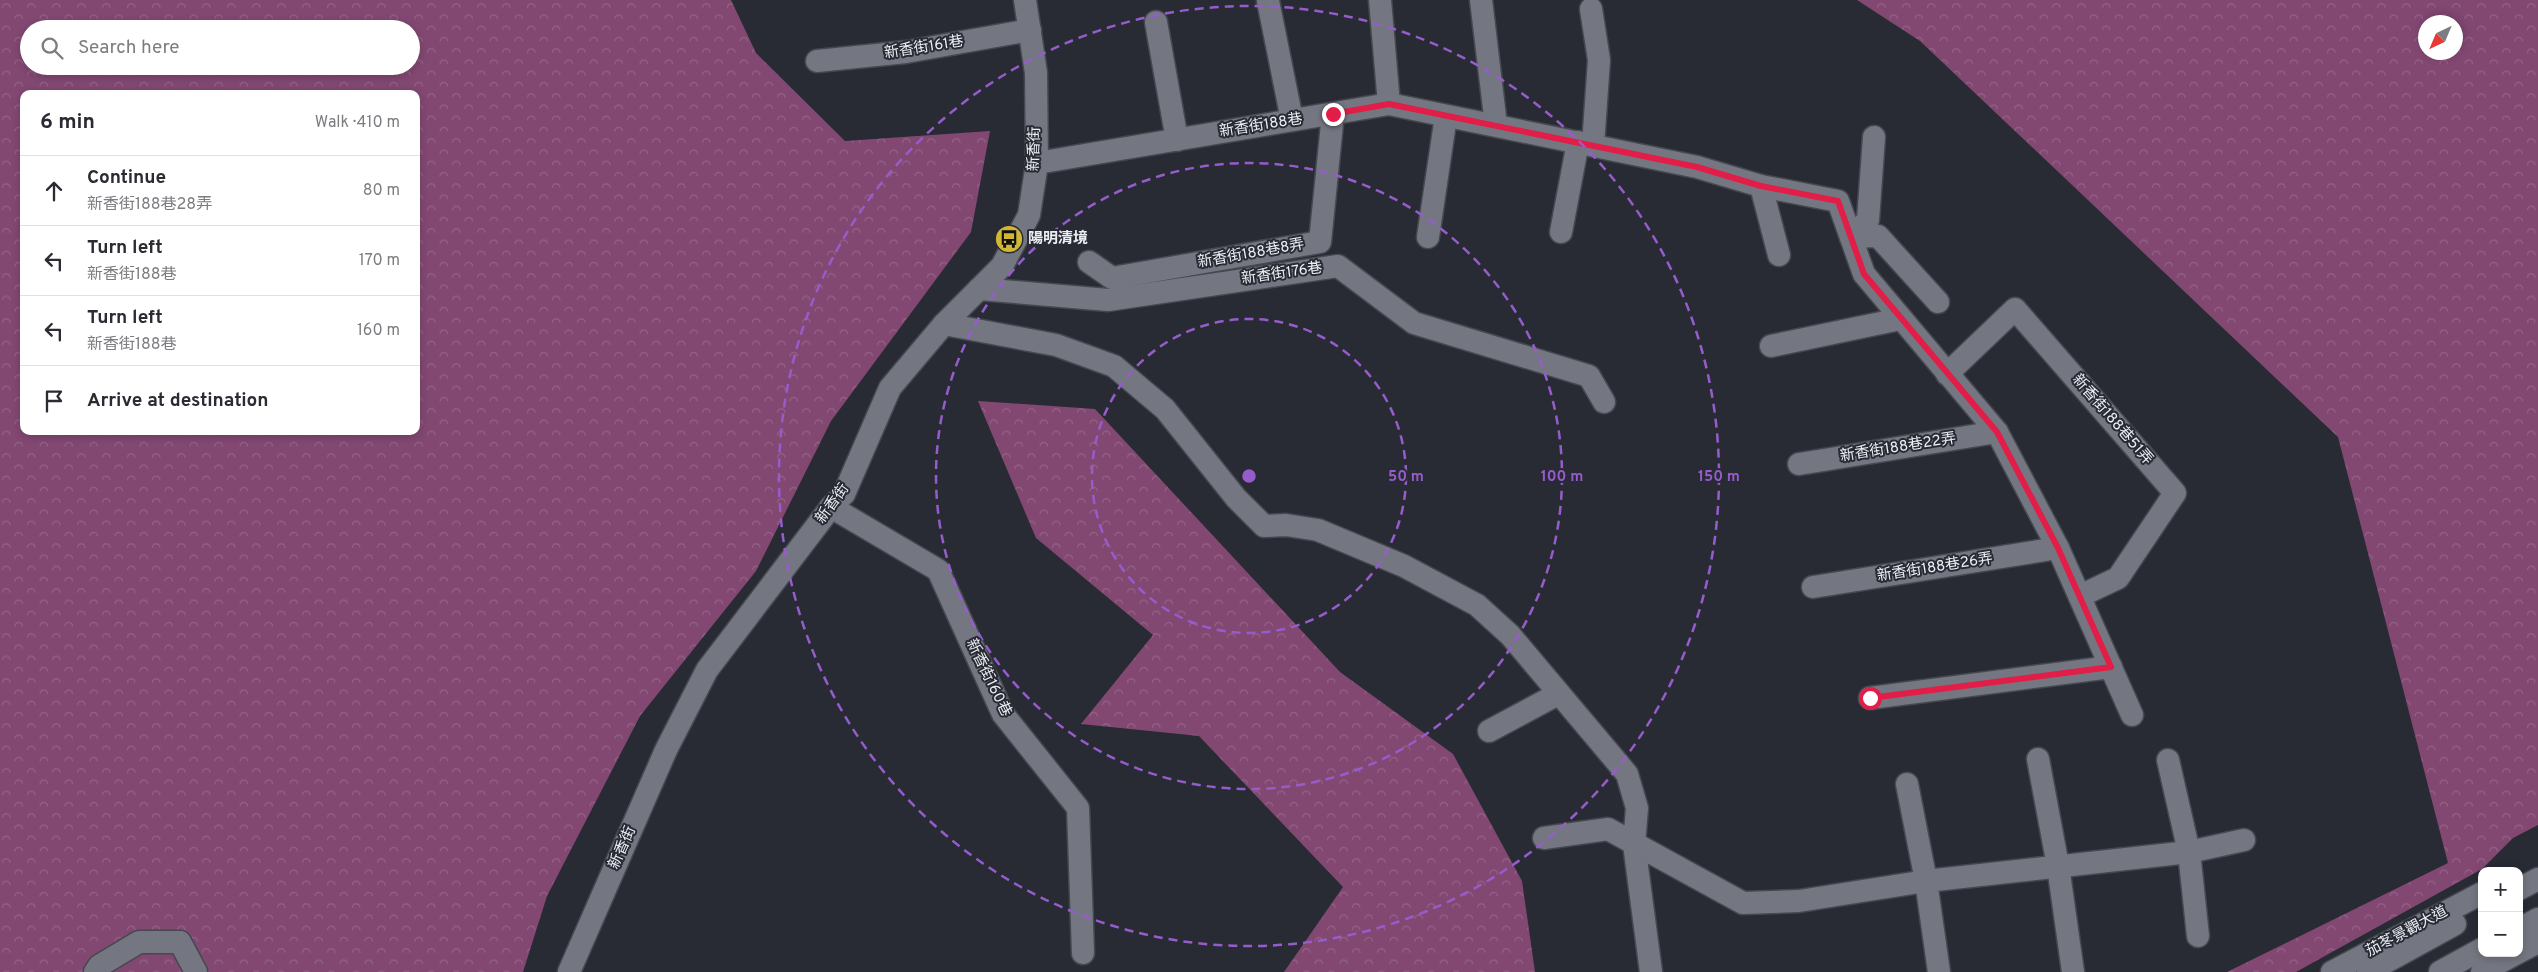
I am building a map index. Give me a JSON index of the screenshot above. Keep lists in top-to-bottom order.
{
  "streets": {
    "street": [
      "新香街161巷",
      "新香街188巷",
      "新香街",
      "新香街188巷8弄",
      "新香街176巷",
      "新香街188巷51弄",
      "新香街188巷22弄",
      "新香街188巷26弄",
      "新香街160巷",
      "茄苳景觀大道"
    ]
  },
  "crossings": [
    ["新香街161巷", "新香街"],
    ["新香街188巷", "新香街"],
    ["新香街188巷", "新香街188巷8弄"],
    ["新香街188巷", "新香街188巷51弄"],
    ["新香街188巷", "新香街188巷22弄"],
    ["新香街188巷", "新香街188巷26弄"],
    ["新香街", "新香街176巷"],
    ["新香街", "新香街160巷"]
  ],
  "places": {
    "bus stop": ["陽明清境"]
  },
  "north": "bottom left",
  "page": {
    "search": "Search here",
    "heading": ["6 min", "Walk · 410 m"],
    "list": [
      ["Continue", "新香街188巷28弄", "80 m"],
      ["Turn left", "新香街188巷", "170 m"],
      ["Turn left", "新香街188巷", "160 m"],
      "Arrive at destination"
    ],
    "map_buttons": ["+", "−"]
  },
  "rings": ["50 m", "100 m", "150 m"]
}
